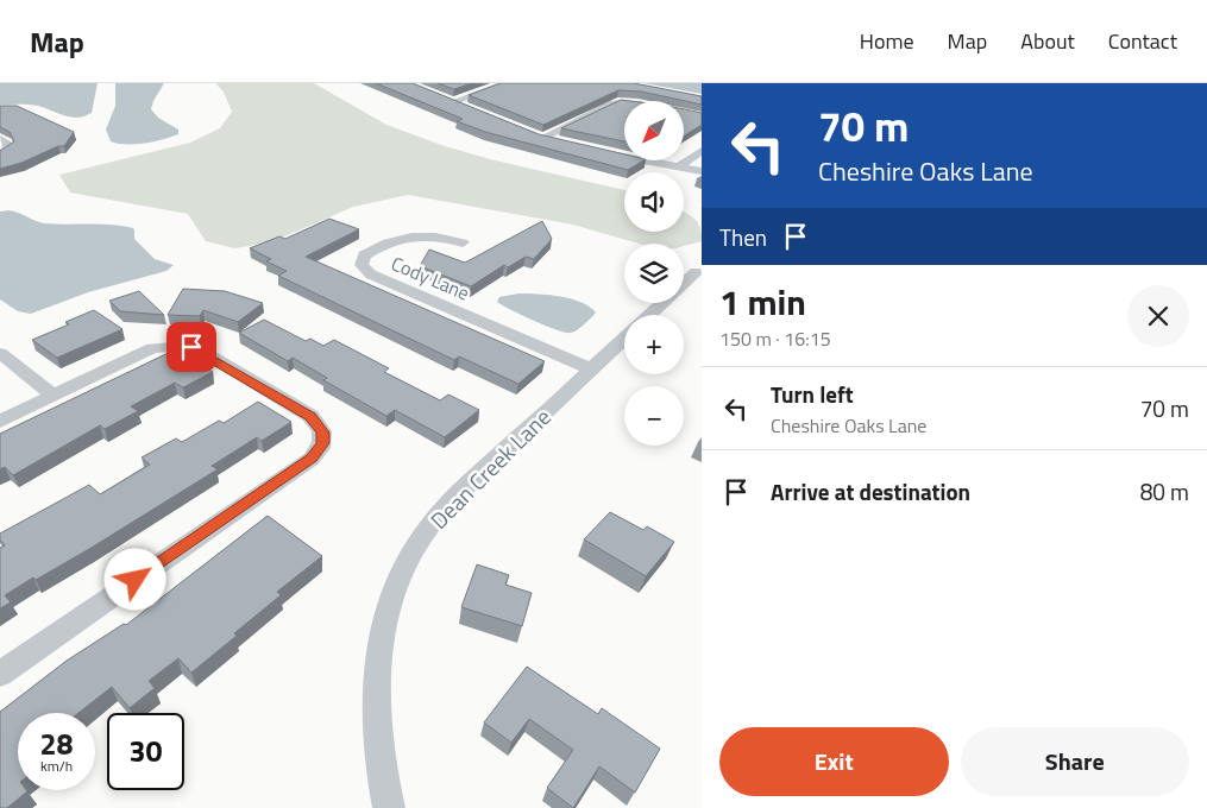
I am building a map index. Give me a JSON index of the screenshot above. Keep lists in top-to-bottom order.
{
  "streets": {
    "street": ["Cody Lane", "Dean Creek Lane"]
  },
  "crossings": [
    ["Cody Lane", "Dean Creek Lane"]
  ],
  "north": "bottom left",
  "page": {
    "header": "Map",
    "nav": [
      "Home",
      "Map",
      "About",
      "Contact"
    ],
    "turn": ["70 m", "Cheshire Oaks Lane"],
    "map_buttons": ["+", "−"],
    "then": "Then",
    "heading": ["1 min", "150 m · 16:15"],
    "list": [
      {
        "name": "Turn left",
        "note": "Cheshire Oaks Lane",
        "value": "70 m"
      },
      {
        "name": "Arrive at destination",
        "value": "80 m"
      }
    ],
    "speed": "28 km/h",
    "limit": "30",
    "buttons": ["Exit", "Share"]
  }
}
